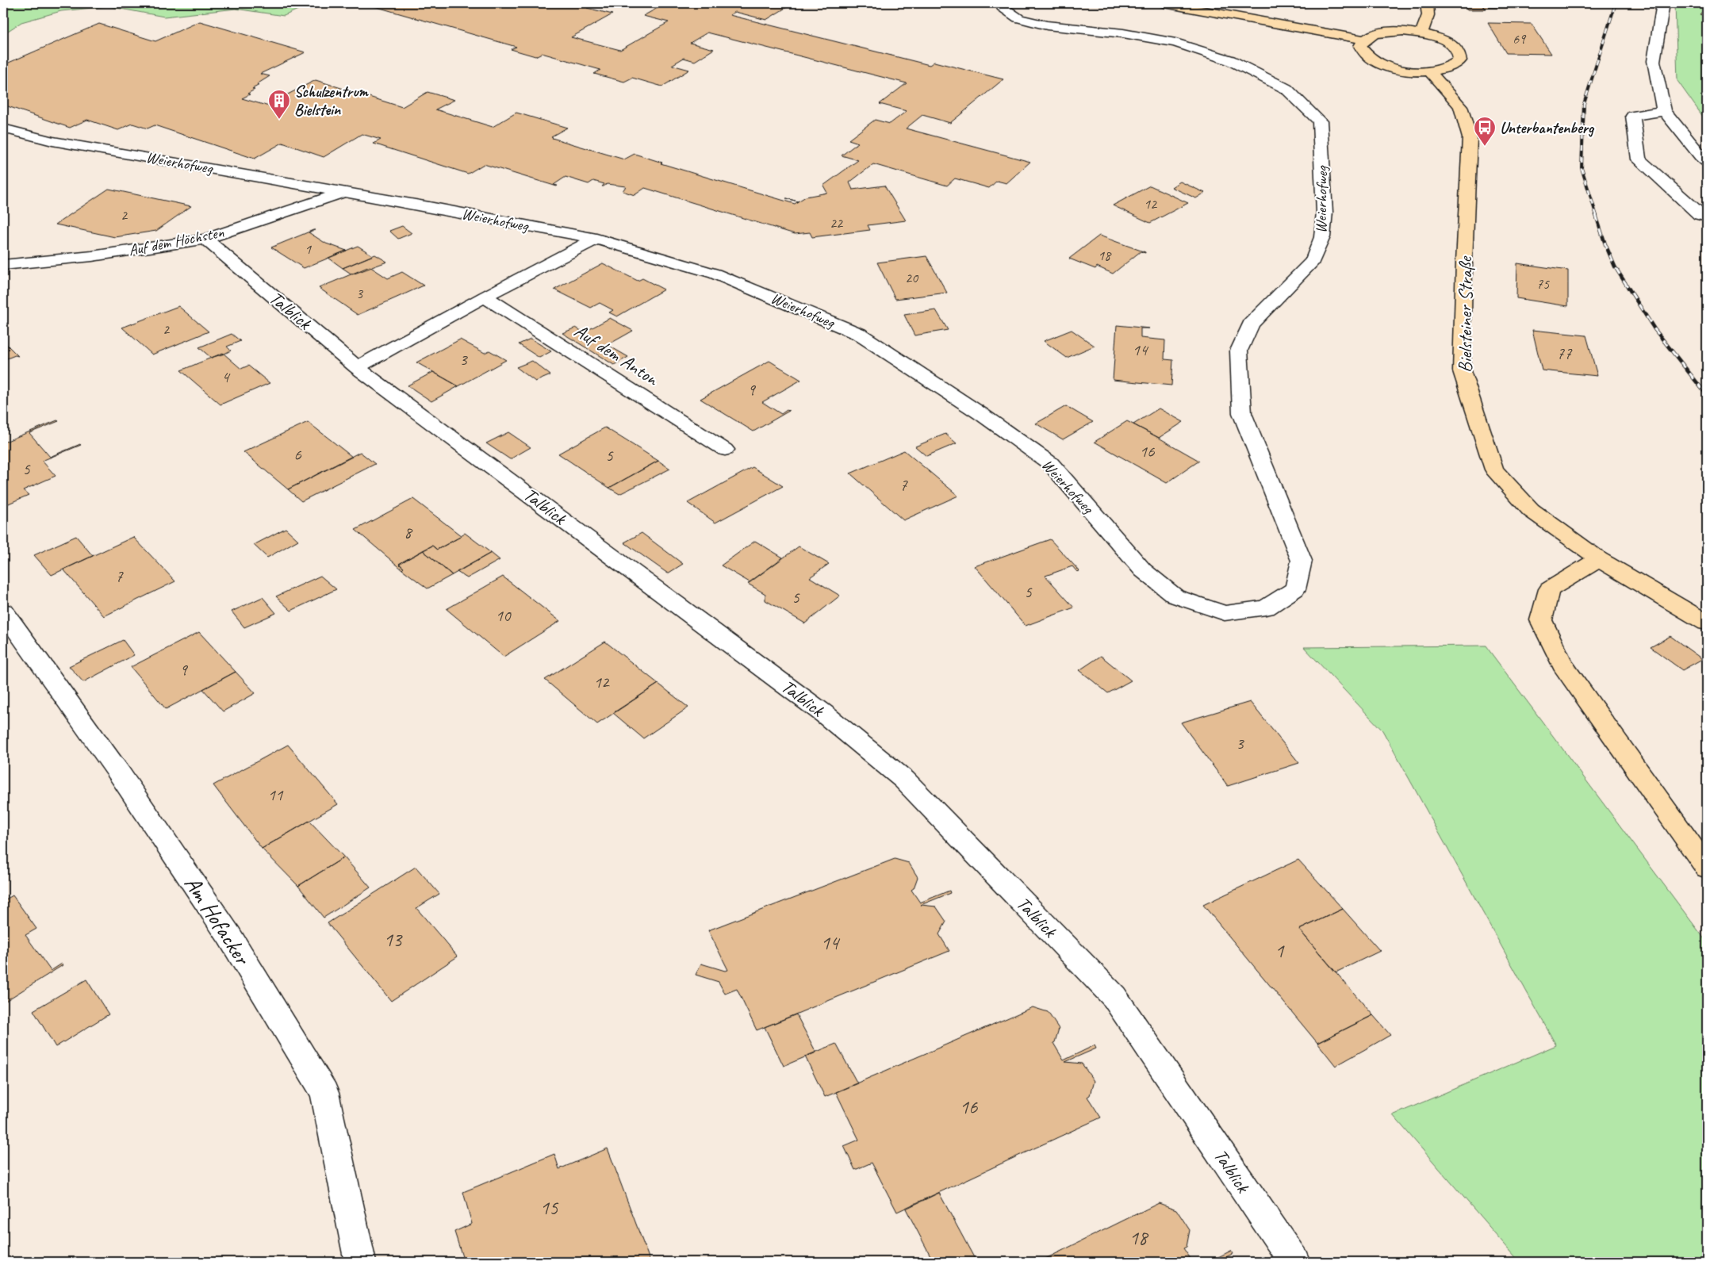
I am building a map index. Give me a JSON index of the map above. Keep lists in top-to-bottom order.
{
  "streets": {
    "main road": ["Bielsteiner Straße"],
    "street": [
      "Weierhofweg",
      "Auf dem Höchsten",
      "Talblick",
      "Auf dem Anton",
      "Am Hofacker"
    ]
  },
  "crossings": [
    ["Weierhofweg", "Auf dem Höchsten"],
    ["Auf dem Höchsten", "Talblick"]
  ],
  "places": {
    "building": ["Schulzentrum Bielstein"],
    "bus stop": ["Unterbantenberg"]
  },
  "house_numbers": [
    "69",
    "12",
    "2",
    "22",
    "1",
    "18",
    "20",
    "75",
    "3",
    "2",
    "14",
    "77",
    "3",
    "4",
    "9",
    "16",
    "6",
    "5",
    "5",
    "7",
    "8",
    "7",
    "5",
    "5",
    "10",
    "9",
    "12",
    "3",
    "11",
    "13",
    "14",
    "1",
    "16",
    "15",
    "18"
  ]
}
